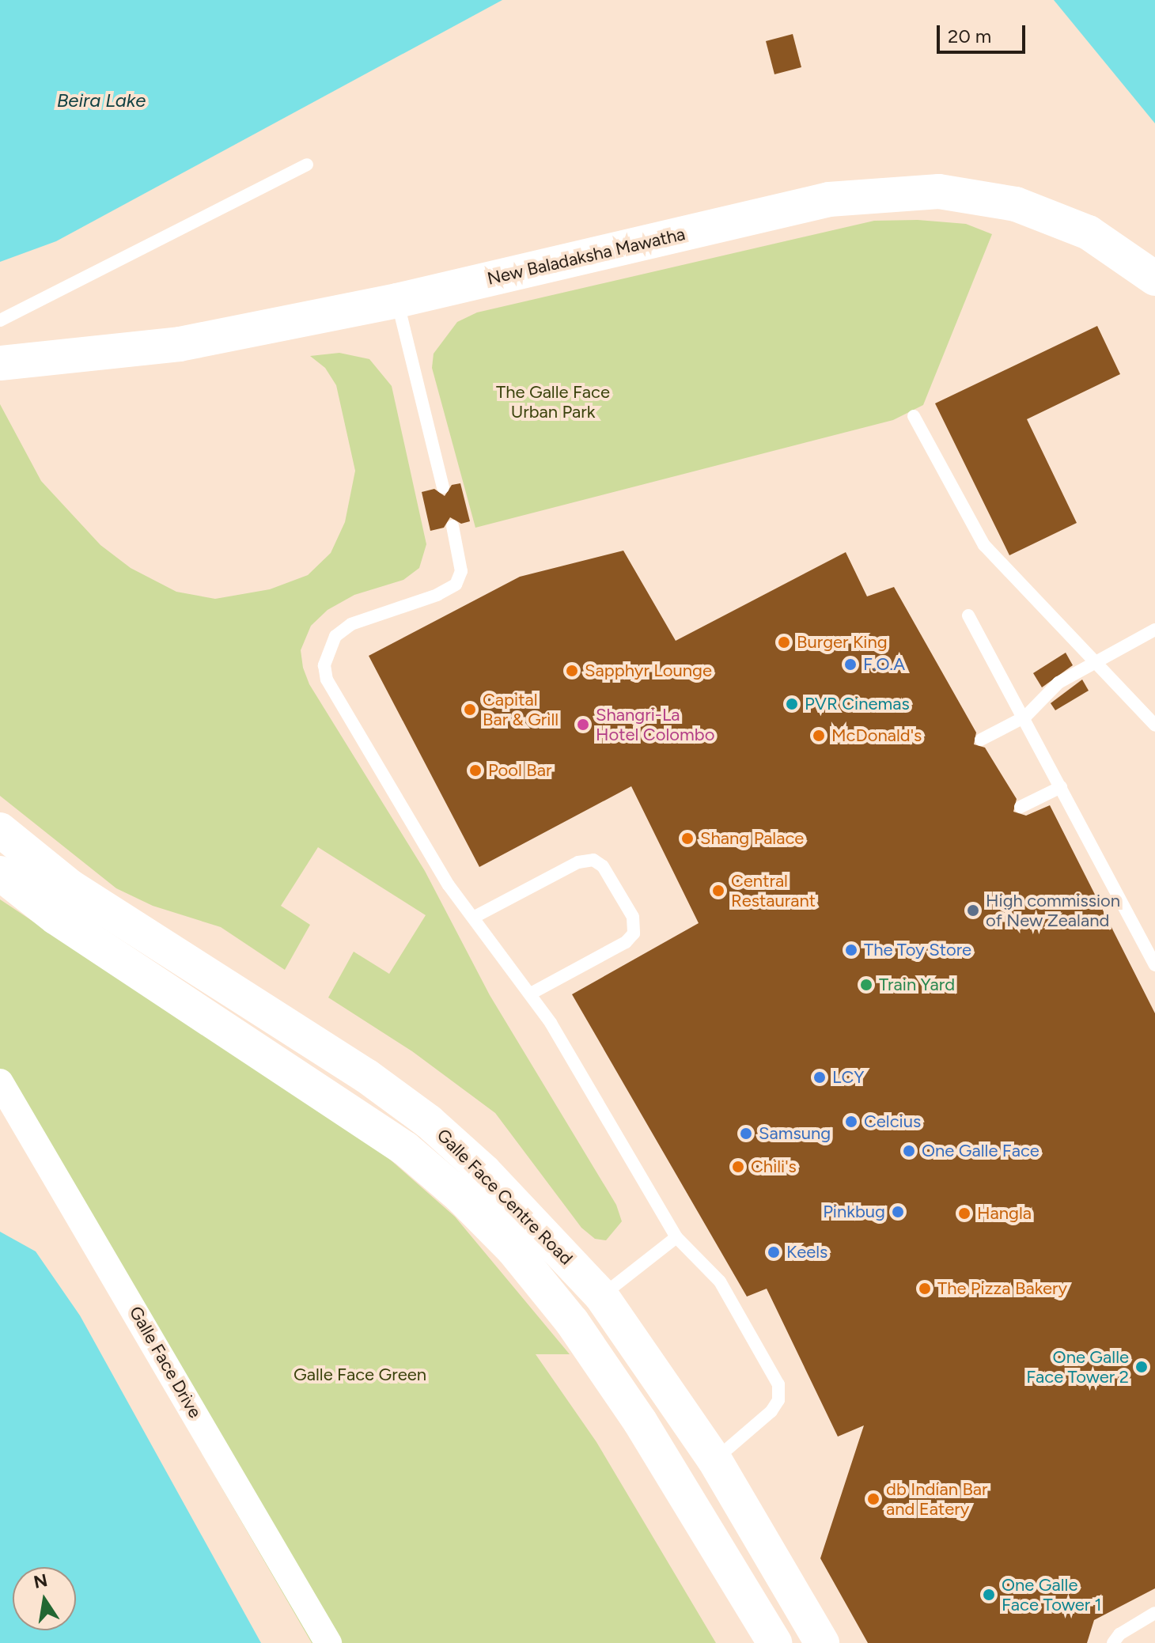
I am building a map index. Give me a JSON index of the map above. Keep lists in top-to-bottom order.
{
  "streets": {
    "main road": ["New Baladaksha Mawatha", "Galle Face Centre Road"],
    "street": ["Galle Face Drive"]
  },
  "water": ["Beira Lake"],
  "parks": ["The Galle Face Urban Park", "Galle Face Green"],
  "places": [
    "Burger King",
    "F.O.A",
    "Sapphyr Lounge",
    "PVR Cinemas",
    "Capital Bar & Grill",
    "Shangri-La Hotel Colombo",
    "McDonald's",
    "Pool Bar",
    "Shang Palace",
    "Central Restaurant",
    "High commission of New Zealand",
    "The Toy Store",
    "Train Yard",
    "LCY",
    "Celcius",
    "Samsung",
    "One Galle Face",
    "Chili's",
    "Pinkbug",
    "Hangla",
    "Keels",
    "The Pizza Bakery",
    "One Galle Face Tower 2",
    "db Indian Bar and Eatery",
    "One Galle Face Tower 1"
  ],
  "scale_bar": "20 m",
  "north": "top"
}
